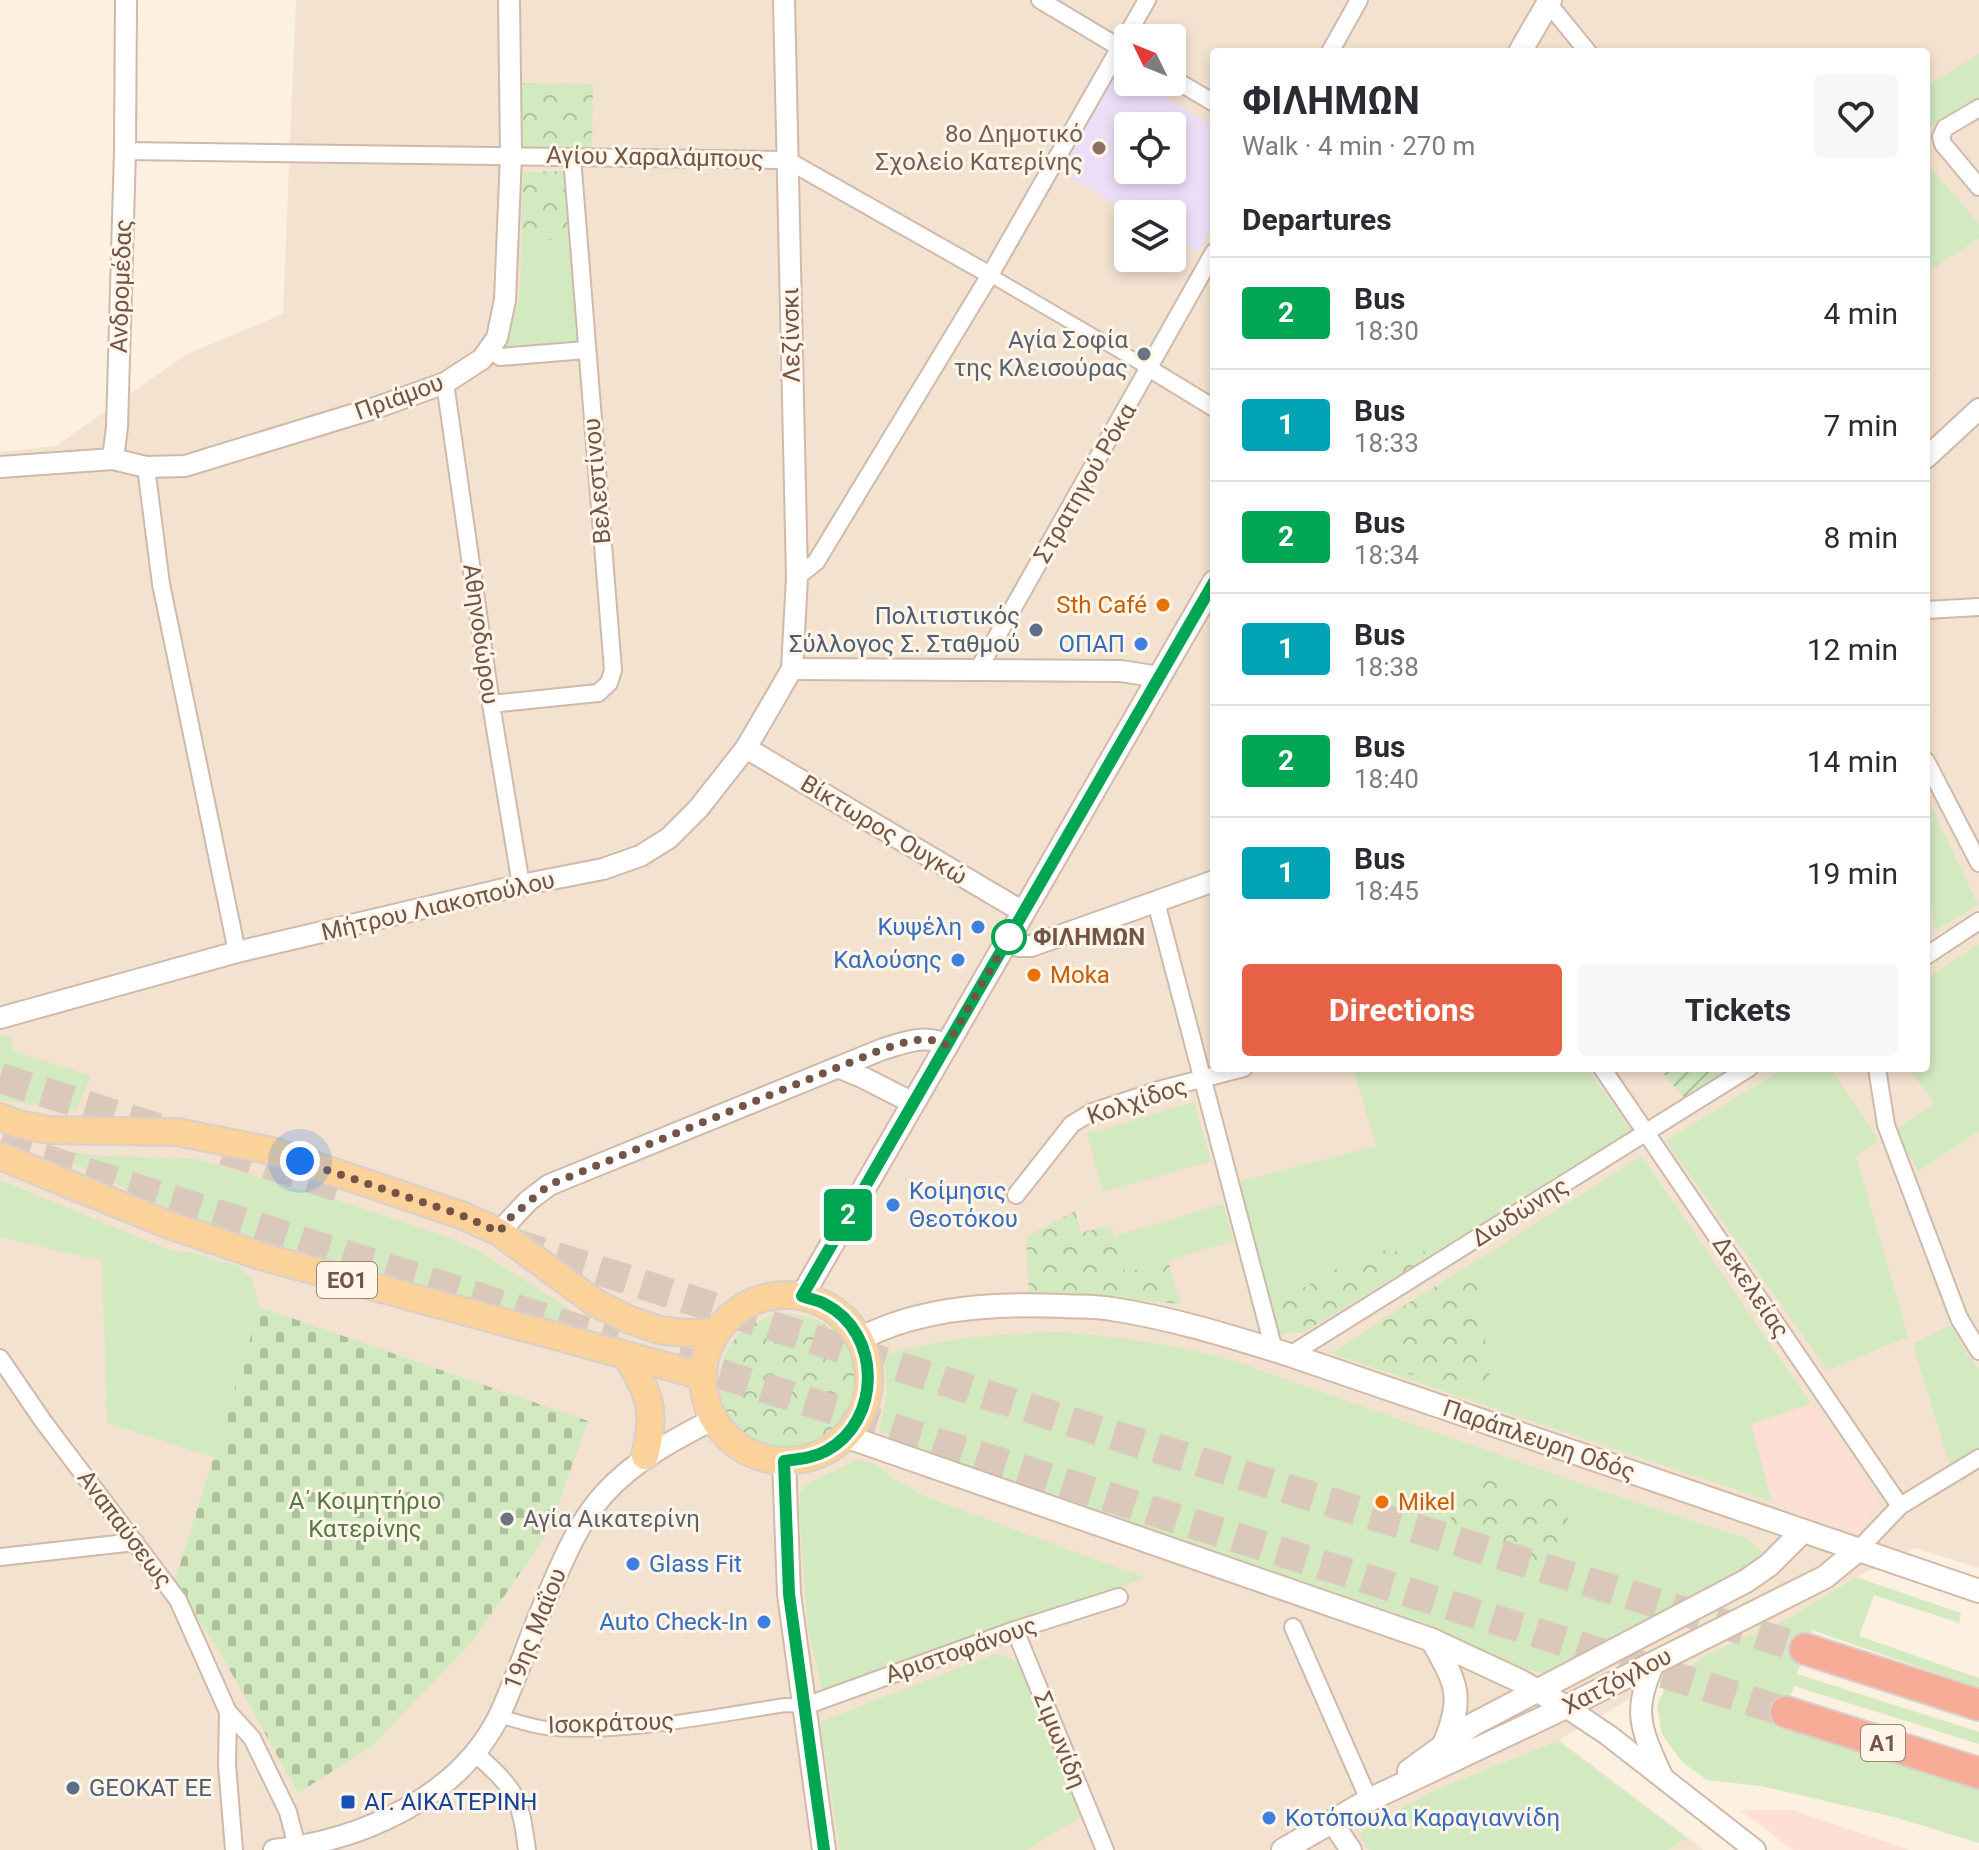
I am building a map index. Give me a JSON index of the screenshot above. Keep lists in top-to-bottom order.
{
  "streets": {
    "highway": ["Α1"],
    "main road": ["ΕΟ1", "Παράπλευρη Οδός", "Χατζόγλου"],
    "street": [
      "Αγίου Χαραλάμπους",
      "Ανδρομέδας",
      "Λεζίνσκι",
      "Πριάμου",
      "Βελεστίνου",
      "Στρατηγού Ρόκα",
      "Αθηνοδώρου",
      "Βίκτωρος Ουγκώ",
      "Μήτρου Λιακοπούλου",
      "Κολχίδος",
      "Δωδώνης",
      "Δεκελείας",
      "Αναπαύσεως",
      "19ης Μαΐου",
      "Αριστοφάνους",
      "Ισοκράτους",
      "Σιμωνίδη"
    ]
  },
  "crossings": [
    ["Αγίου Χαραλάμπους", "Ανδρομέδας"],
    ["Αγίου Χαραλάμπους", "Λεζίνσκι"],
    ["Αγίου Χαραλάμπους", "Βελεστίνου"],
    ["Αγίου Χαραλάμπους", "Στρατηγού Ρόκα"],
    ["Ανδρομέδας", "Πριάμου"],
    ["Λεζίνσκι", "Μήτρου Λιακοπούλου"],
    ["Πριάμου", "Αθηνοδώρου"],
    ["Βελεστίνου", "Αθηνοδώρου"],
    ["Αθηνοδώρου", "Μήτρου Λιακοπούλου"],
    ["Βίκτωρος Ουγκώ", "Μήτρου Λιακοπούλου"],
    ["Δωδώνης", "Δεκελείας"],
    ["Δωδώνης", "Παράπλευρη Οδός"],
    ["ΕΟ1", "Παράπλευρη Οδός"],
    ["ΕΟ1", "19ης Μαΐου"],
    ["Παράπλευρη Οδός", "19ης Μαΐου"],
    ["Παράπλευρη Οδός", "Χατζόγλου"],
    ["19ης Μαΐου", "Ισοκράτους"],
    ["Αριστοφάνους", "Ισοκράτους"],
    ["Αριστοφάνους", "Σιμωνίδη"]
  ],
  "parks": ["Α΄ Κοιμητήριο Κατερίνης"],
  "places": {
    "other": [
      "8ο Δημοτικό Σχολείο Κατερίνης",
      "Αγία Σοφία της Κλεισούρας",
      "Sth Café",
      "Πολιτιστικός Σύλλογος Σ. Σταθμού",
      "ΟΠΑΠ",
      "Κυψέλη",
      "ΦΙΛΗΜΩΝ",
      "Καλούσης",
      "Moka",
      "Κοίμησις Θεοτόκου",
      "Mikel",
      "Αγία Αικατερίνη",
      "Glass Fit",
      "Auto Check-In",
      "GEOKAT EE",
      "Κοτόπουλα Καραγιαννίδη"
    ],
    "transit": ["ΑΓ. ΑΙΚΑΤΕΡΙΝΗ"]
  },
  "lines": ["bus line 2"],
  "north": "top left",
  "page": {
    "on_map": "2",
    "heading": [
      ["ΦΙΛΗΜΩΝ", "Walk · 4 min · 270 m"],
      "Departures"
    ],
    "list": [
      {
        "mark": "2",
        "name": "Bus",
        "note": "18:30",
        "value": "4 min"
      },
      {
        "mark": "1",
        "name": "Bus",
        "note": "18:33",
        "value": "7 min"
      },
      {
        "mark": "2",
        "name": "Bus",
        "note": "18:34",
        "value": "8 min"
      },
      {
        "mark": "1",
        "name": "Bus",
        "note": "18:38",
        "value": "12 min"
      },
      {
        "mark": "2",
        "name": "Bus",
        "note": "18:40",
        "value": "14 min"
      },
      {
        "mark": "1",
        "name": "Bus",
        "note": "18:45",
        "value": "19 min"
      }
    ],
    "buttons": ["Directions", "Tickets"]
  }
}
